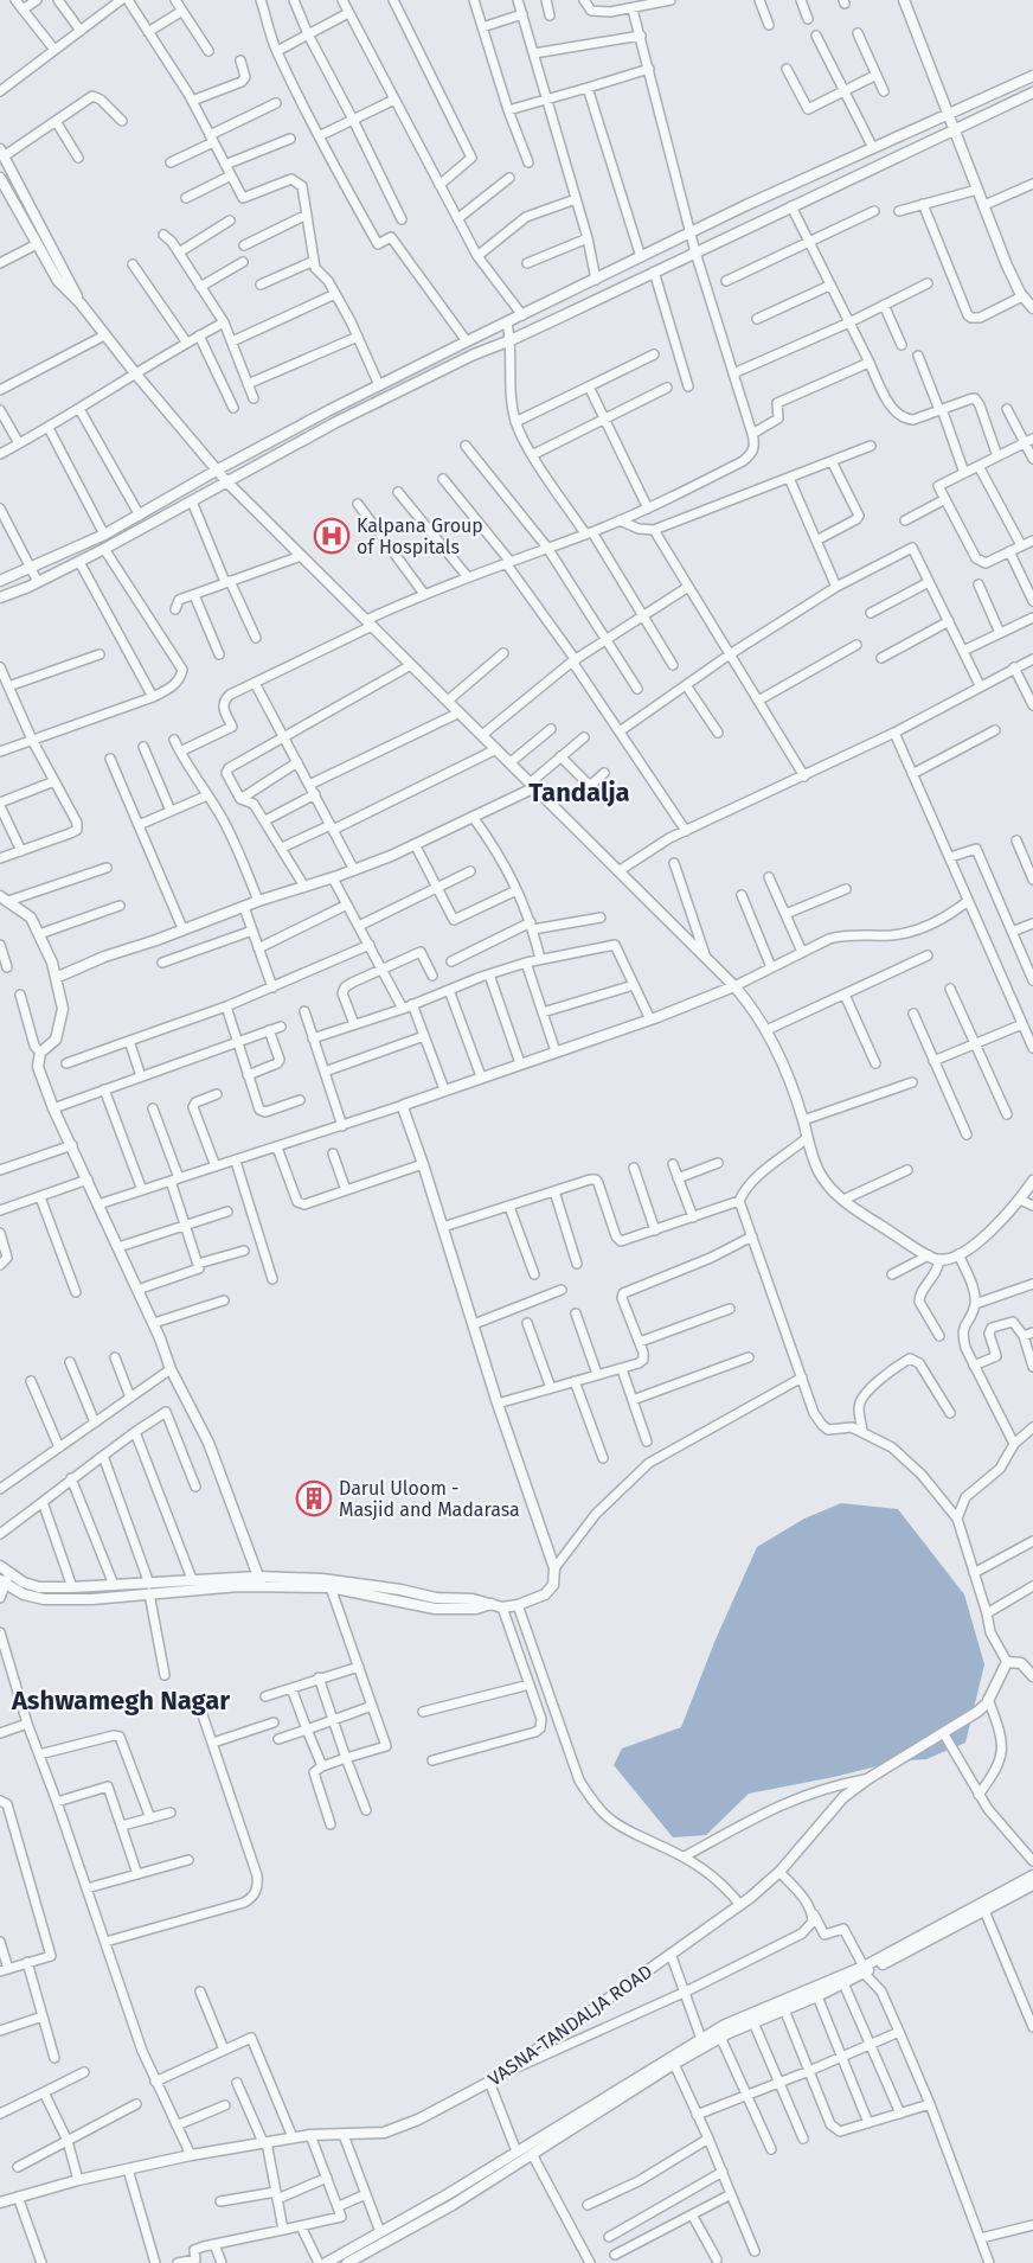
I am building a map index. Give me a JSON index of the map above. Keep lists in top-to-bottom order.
{
  "streets": {
    "street": ["VASNA-TANDALJA ROAD"]
  },
  "districts": ["Tandalja", "Ashwamegh Nagar"],
  "places": {
    "hospital": ["Kalpana Group of Hospitals"],
    "building": ["Darul Uloom - Masjid and Madarasa"]
  }
}
